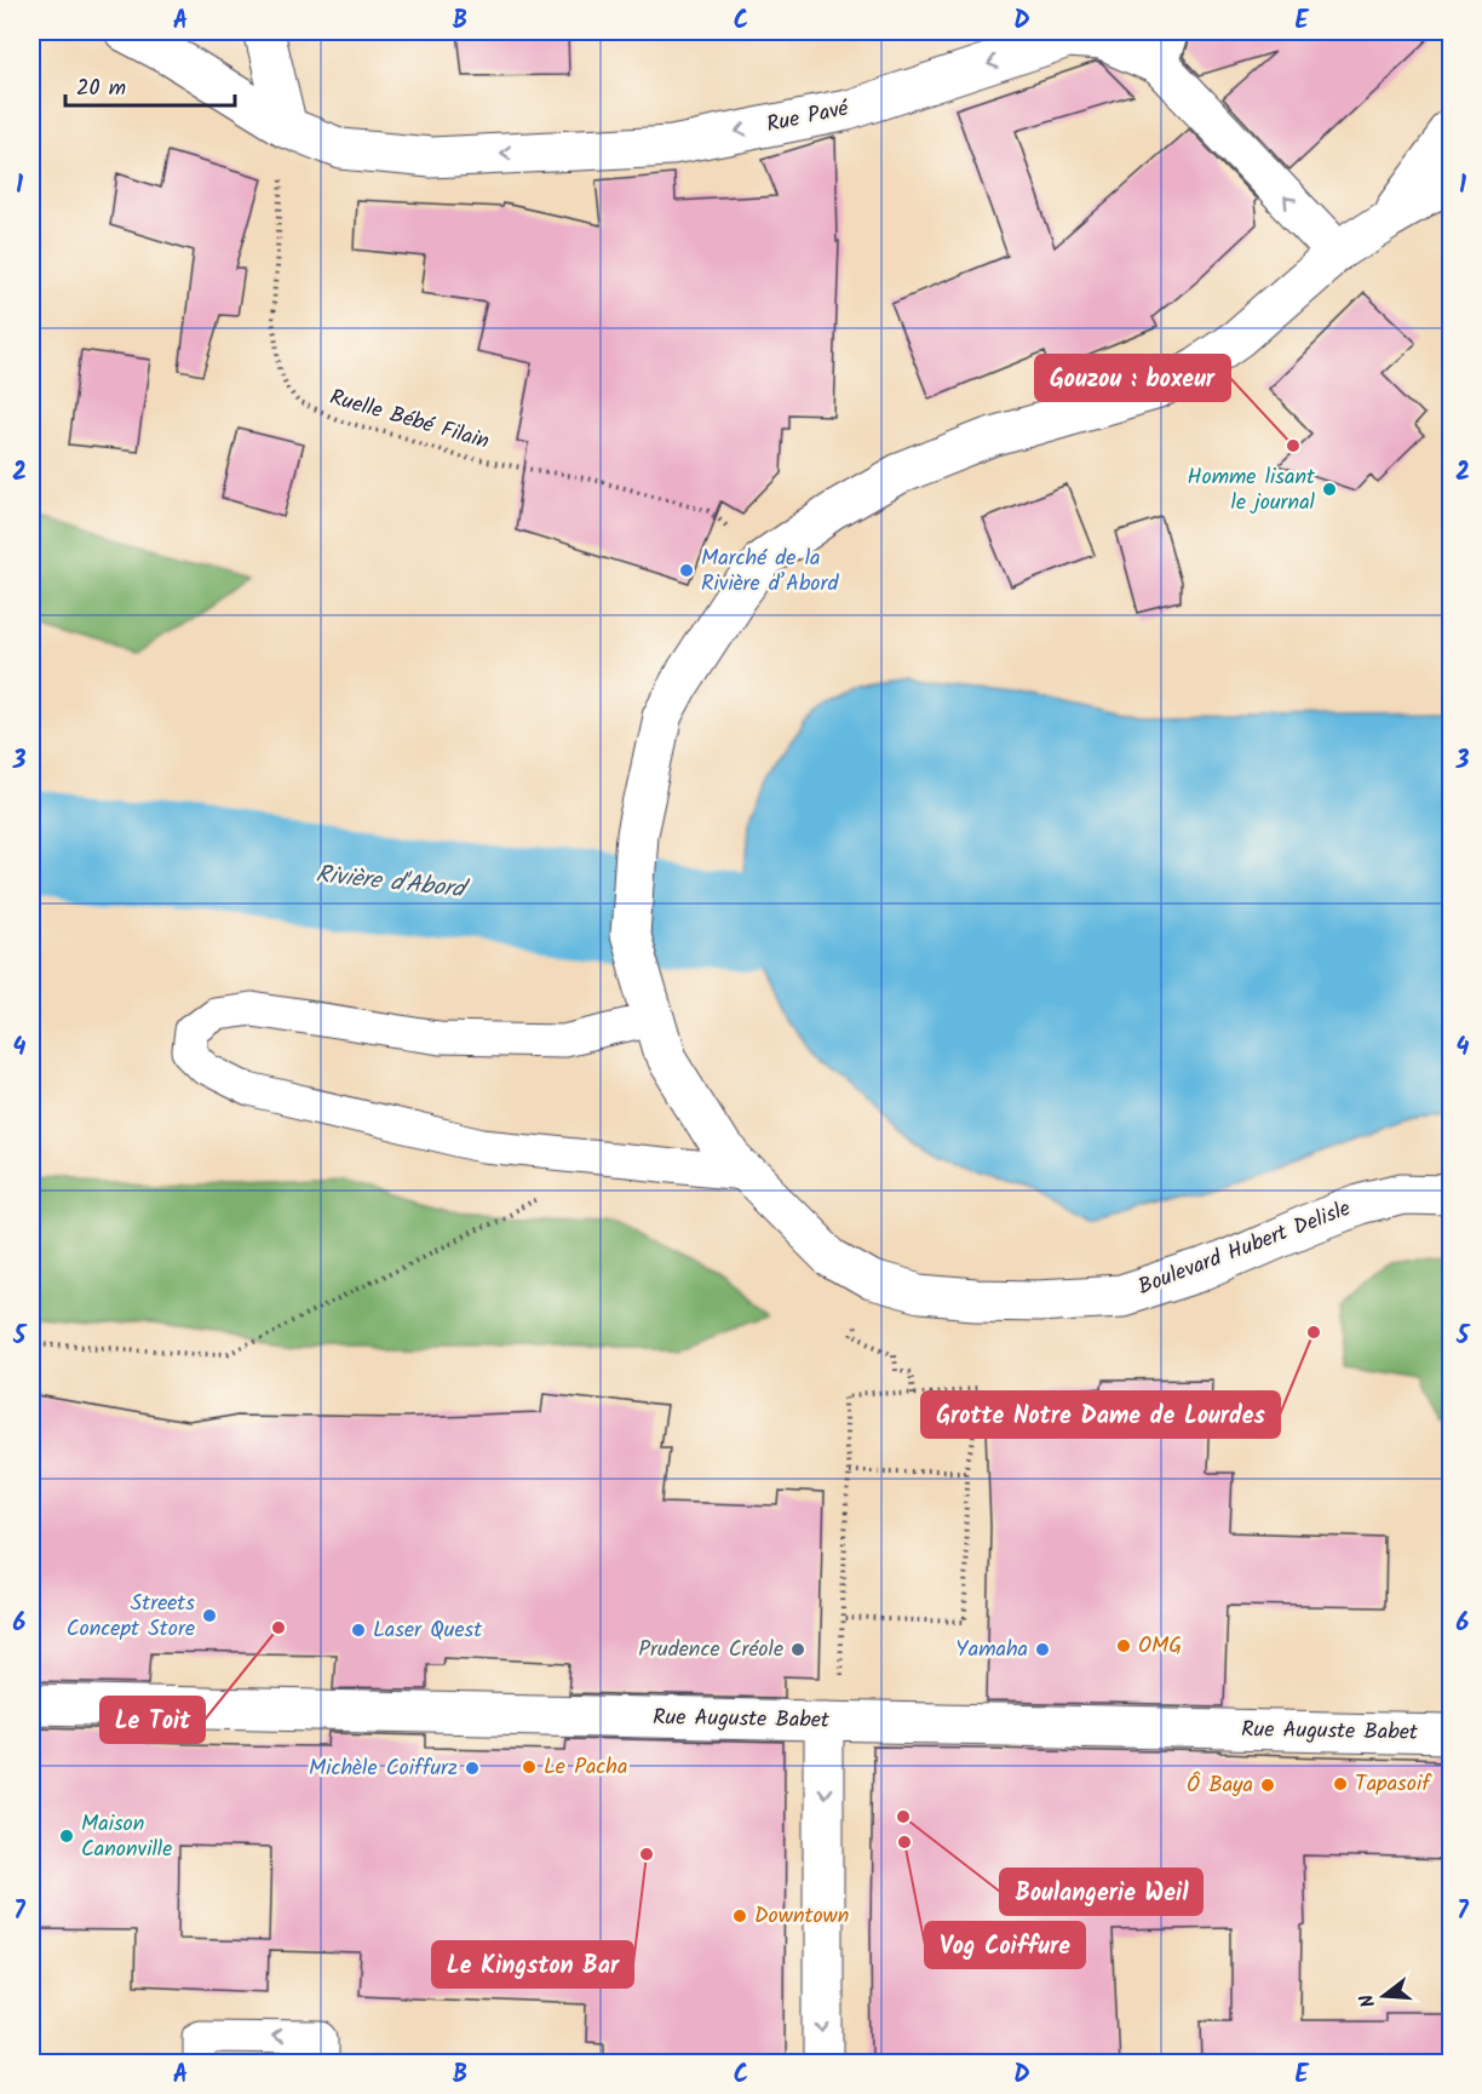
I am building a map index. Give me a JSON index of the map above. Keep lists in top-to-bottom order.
{
  "streets": {
    "street": ["Rue Pavé", "Boulevard Hubert Delisle", "Rue Auguste Babet"],
    "path": ["Ruelle Bébé Filain"]
  },
  "crossings": [
    ["Rue Pavé", "Ruelle Bébé Filain"],
    ["Rue Pavé", "Boulevard Hubert Delisle"],
    ["Ruelle Bébé Filain", "Boulevard Hubert Delisle"]
  ],
  "one_way": ["Rue Pavé"],
  "water": ["Rivière d'Abord"],
  "places": [
    "Gouzou : boxeur",
    "Homme lisant le journal",
    "Marché de la Rivière d’Abord",
    "Grotte Notre Dame de Lourdes",
    "Streets Concept Store",
    "Le Toit",
    "Laser Quest",
    "OMG",
    "Prudence Créole",
    "Yamaha",
    "Le Pacha",
    "Michèle Coiffurz",
    "Tapasoif",
    "Ô Baya",
    "Boulangerie Weil",
    "Maison Canonville",
    "Vog Coiffure",
    "Le Kingston Bar",
    "Downtown"
  ],
  "scale_bar": "20 m",
  "north": "left",
  "grid": {
    "columns": [
      "A",
      "B",
      "C",
      "D",
      "E"
    ],
    "rows": [
      "1",
      "2",
      "3",
      "4",
      "5",
      "6",
      "7"
    ]
  }
}
